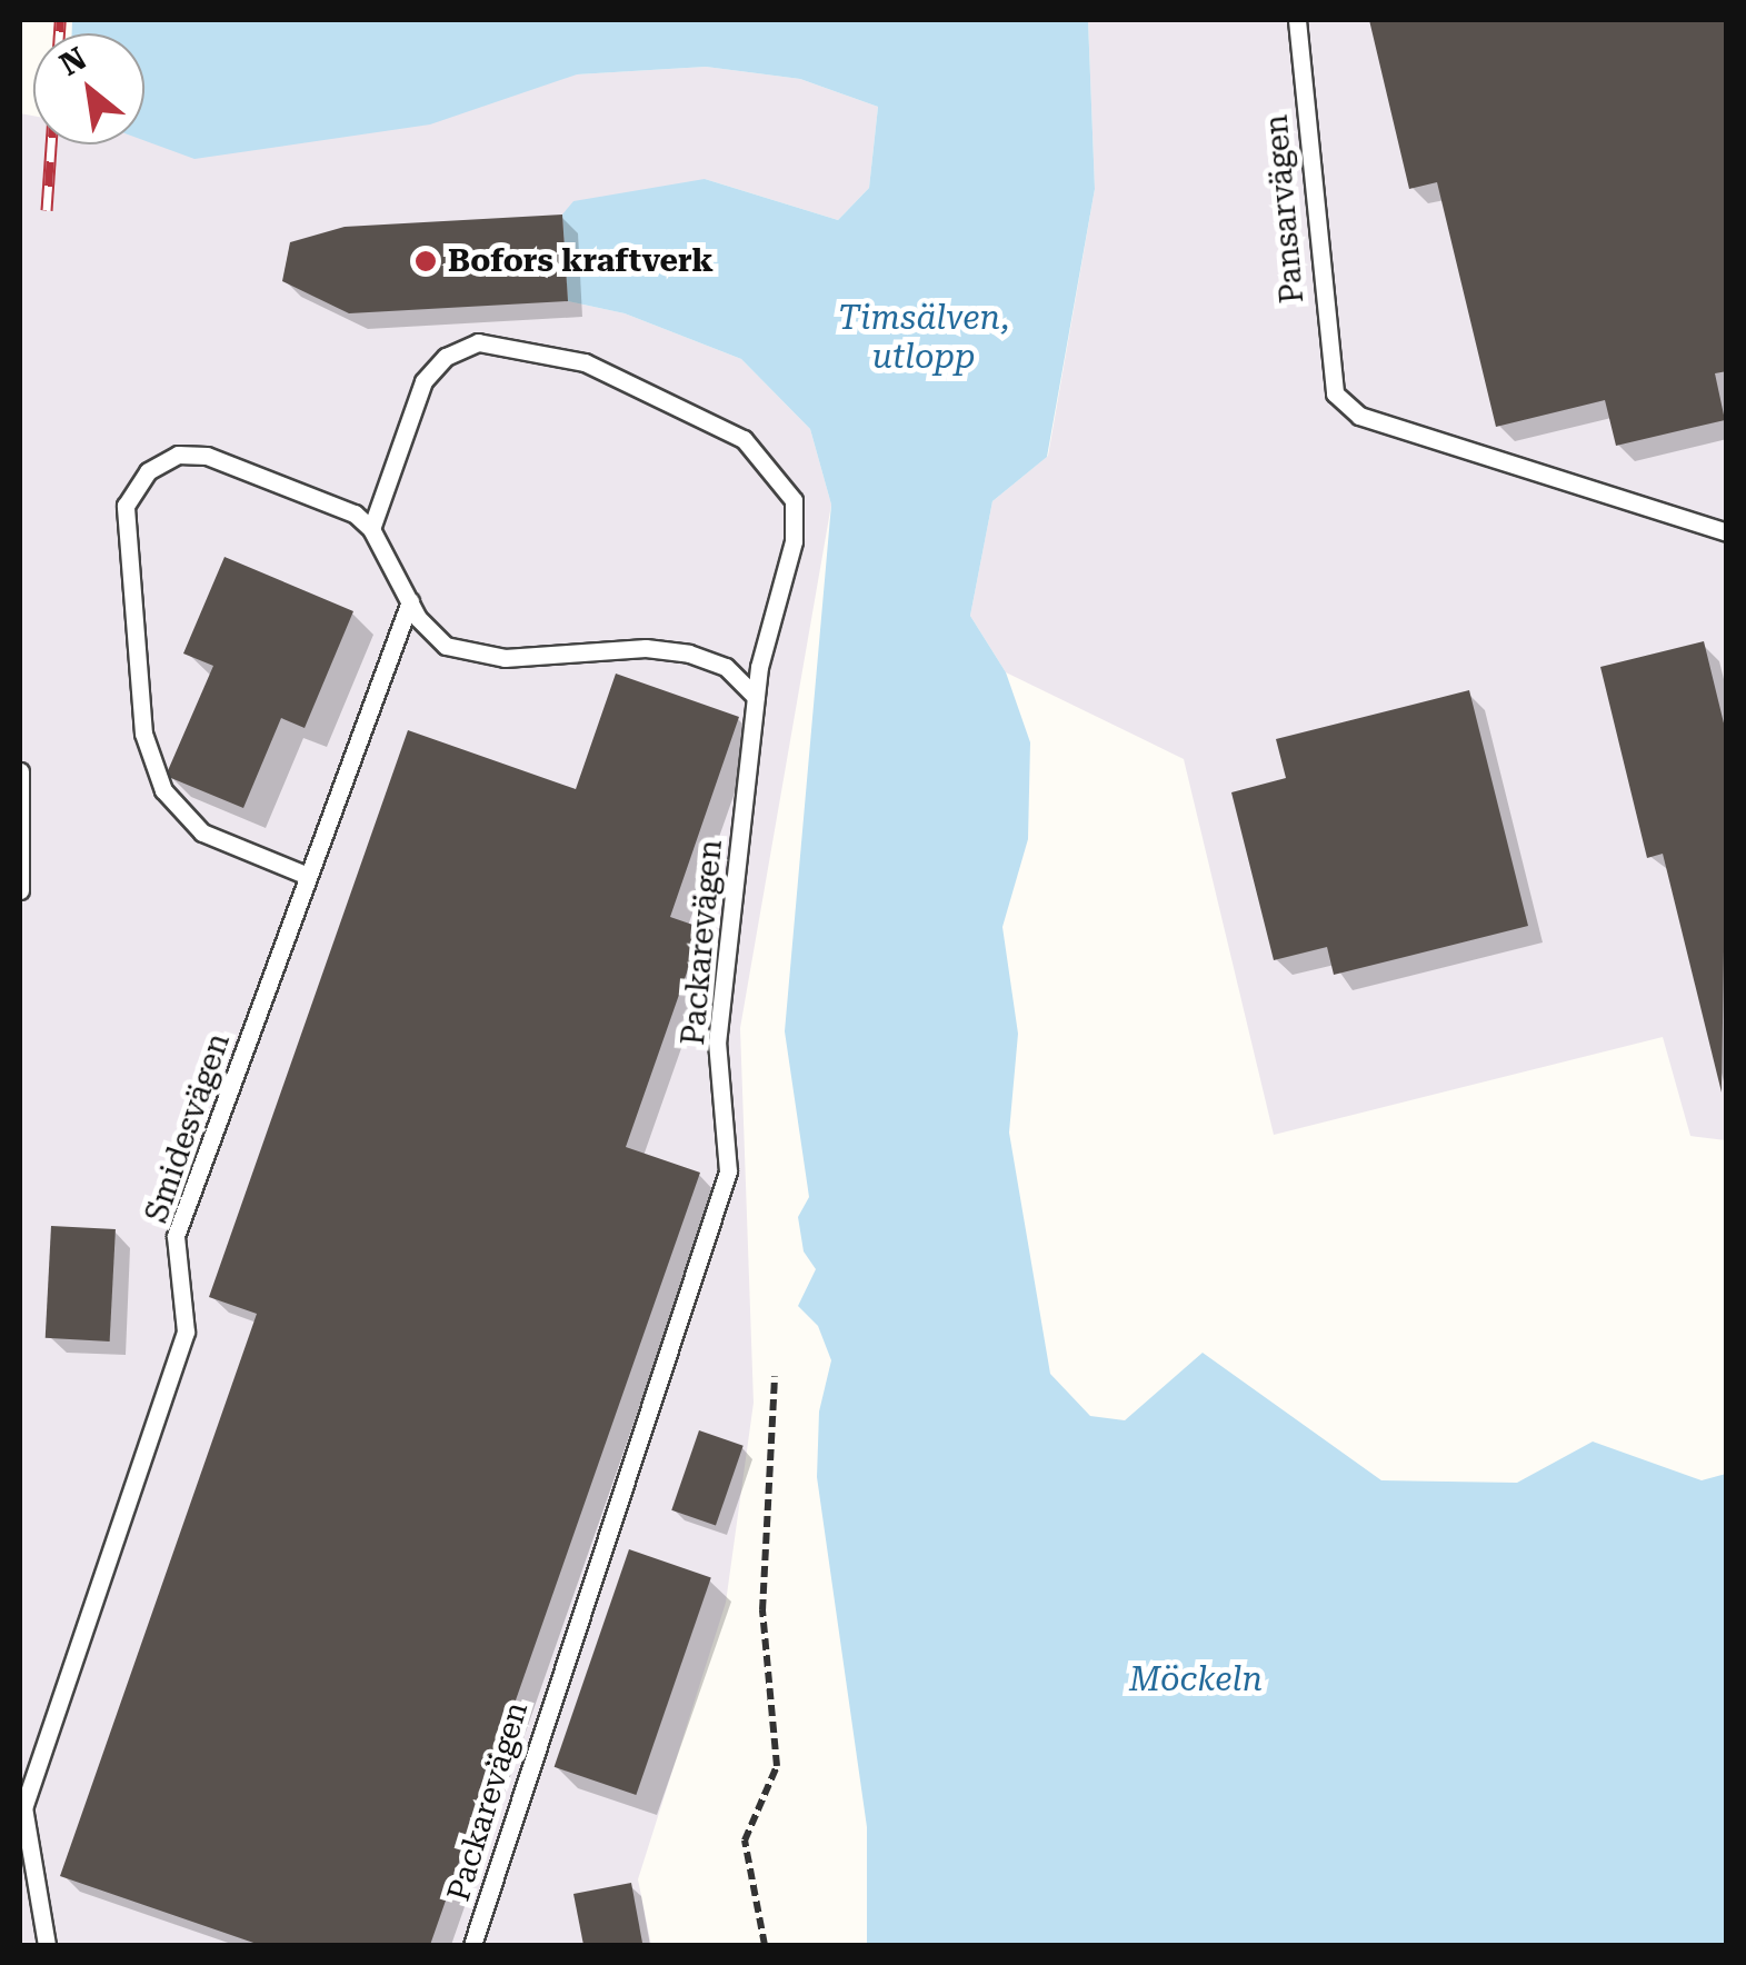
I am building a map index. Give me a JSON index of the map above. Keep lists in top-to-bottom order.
{
  "streets": {
    "lane": ["Pansarvägen", "Packarevägen", "Smidesvägen"]
  },
  "water": ["Timsälven, utlopp", "Möckeln"],
  "places": ["Bofors kraftverk"],
  "north": "top left"
}
